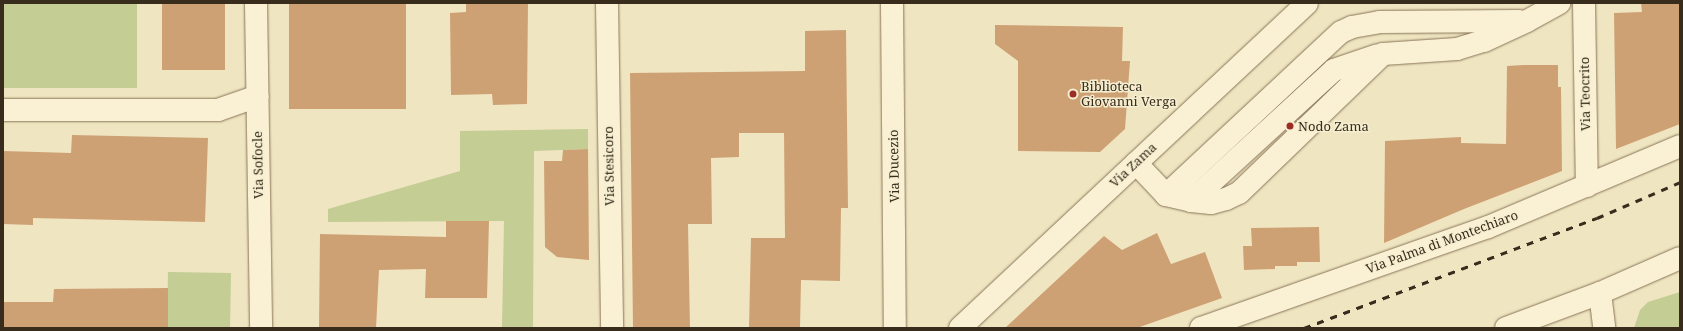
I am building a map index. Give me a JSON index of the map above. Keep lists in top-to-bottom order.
{
  "streets": {
    "street": [
      "Via Teocrito",
      "Via Sofocle",
      "Via Zama",
      "Via Stesicoro",
      "Via Ducezio",
      "Via Palma di Montechiaro"
    ]
  },
  "crossings": [
    ["Via Teocrito", "Via Palma di Montechiaro"]
  ],
  "places": ["Biblioteca Giovanni Verga", "Nodo Zama"]
}
